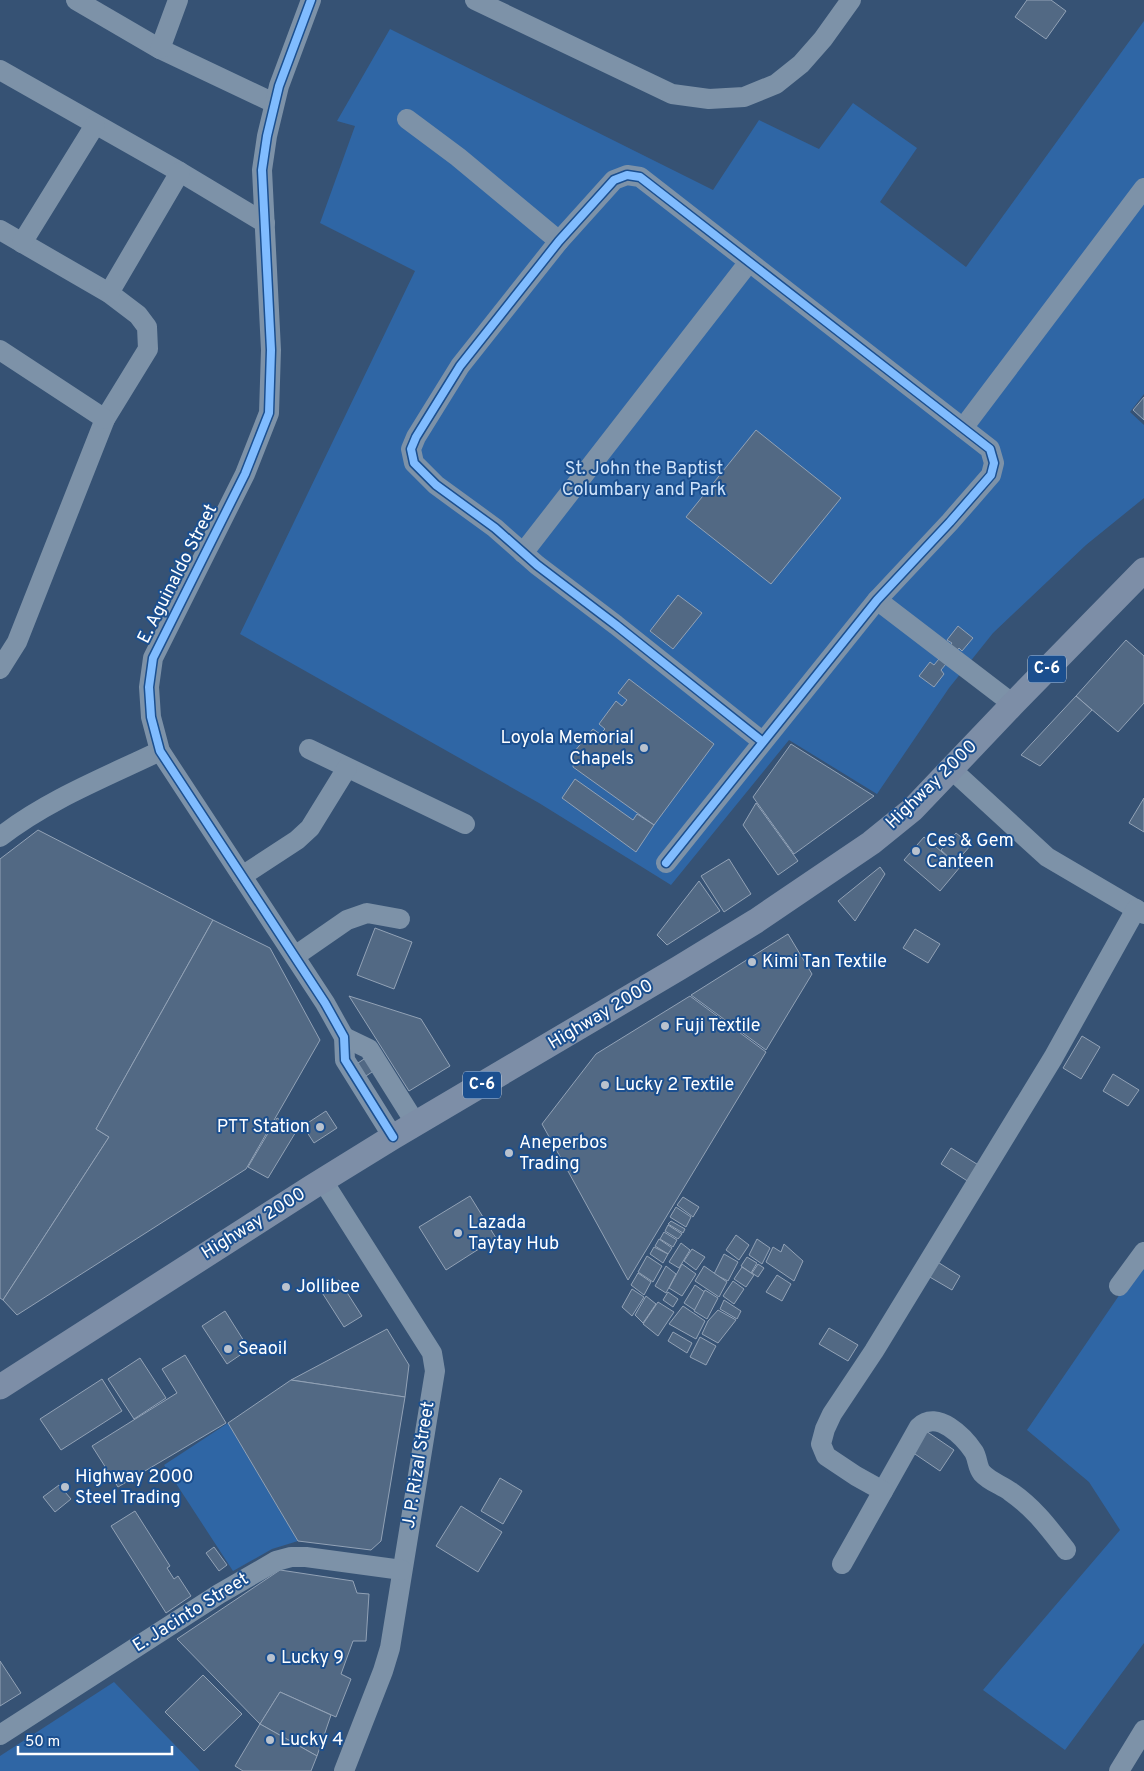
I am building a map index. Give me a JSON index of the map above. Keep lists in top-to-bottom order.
{
  "streets": {
    "main road": ["C-6", "Highway 2000"],
    "street": ["E. Aguinaldo Street", "J. P. Rizal Street", "E. Jacinto Street"]
  },
  "crossings": [
    ["E. Aguinaldo Street", "Highway 2000"],
    ["Highway 2000", "J. P. Rizal Street"],
    ["J. P. Rizal Street", "E. Jacinto Street"]
  ],
  "parks": ["St. John the Baptist Columbary and Park"],
  "places": [
    "Loyola Memorial Chapels",
    "Ces & Gem Canteen",
    "Kimi Tan Textile",
    "Fuji Textile",
    "Lucky 2 Textile",
    "PTT Station",
    "Aneperbos Trading",
    "Lazada Taytay Hub",
    "Jollibee",
    "Seaoil",
    "Highway 2000 Steel Trading",
    "Lucky 9",
    "Lucky 4"
  ],
  "scale_bar": "50 m"
}
